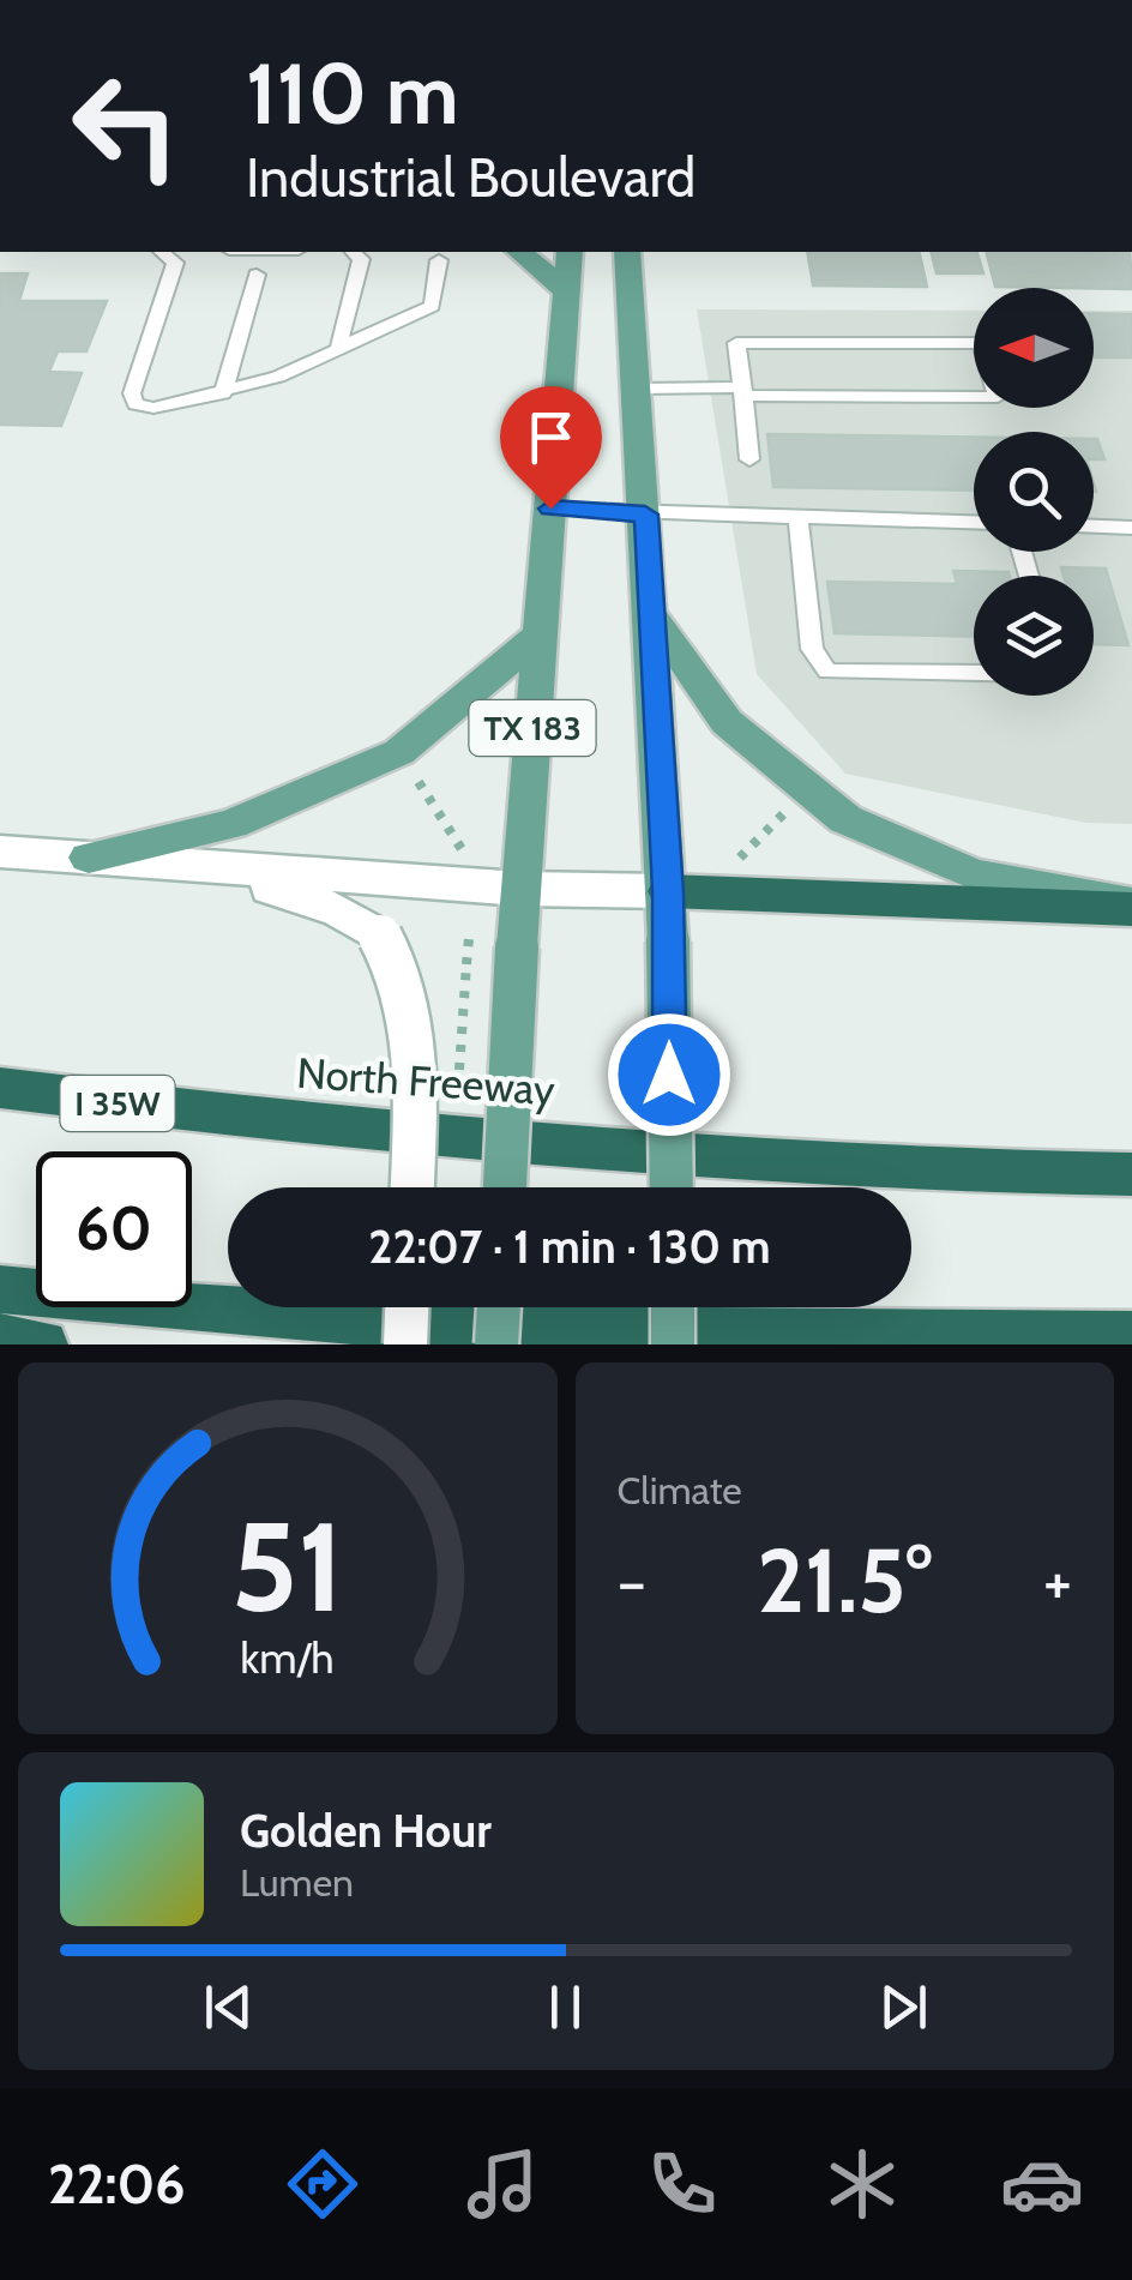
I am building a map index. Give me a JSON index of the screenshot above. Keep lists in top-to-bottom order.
{
  "streets": {
    "highway": ["North Freeway", "I 35W"],
    "main road": ["TX 183"]
  },
  "north": "left",
  "page": {
    "turn": ["110 m", "Industrial Boulevard"],
    "limit": "60",
    "trip": "22:07 · 1 min · 130 m",
    "tile": "Climate",
    "heat": ["−", "21.5°", "+"],
    "song": ["Golden Hour", "Lumen"],
    "tabs": "22:06",
    "gauge": ["51", "km/h"]
  }
}
